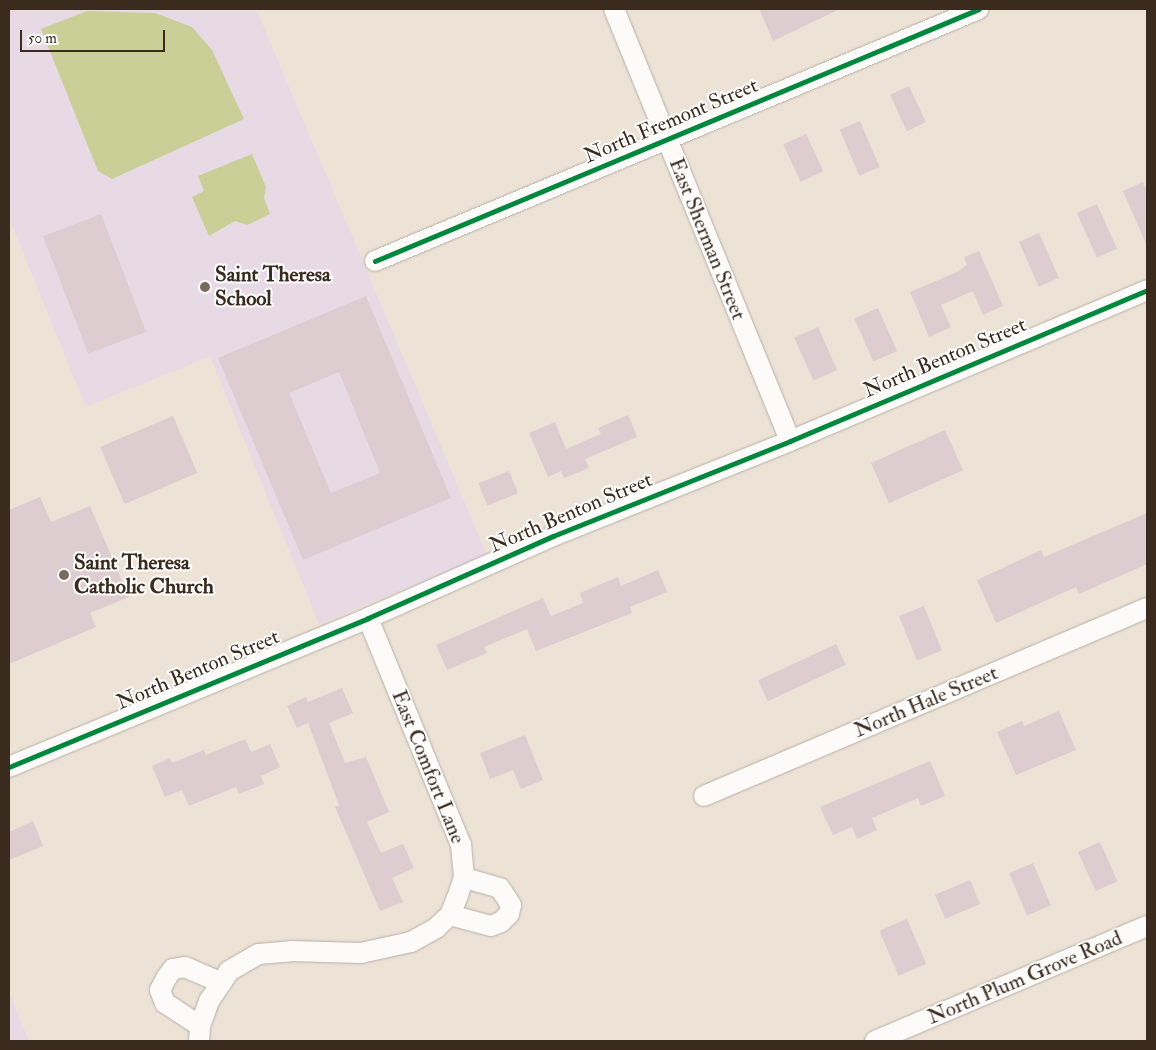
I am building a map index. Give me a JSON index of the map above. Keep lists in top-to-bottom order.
{
  "streets": {
    "street": [
      "North Fremont Street",
      "East Sherman Street",
      "North Benton Street",
      "North Hale Street",
      "East Comfort Lane",
      "North Plum Grove Road"
    ]
  },
  "crossings": [
    ["North Fremont Street", "East Sherman Street"],
    ["East Sherman Street", "North Benton Street"],
    ["North Benton Street", "East Comfort Lane"]
  ],
  "places": ["Saint Theresa School", "Saint Theresa Catholic Church"],
  "scale_bar": "50 m"
}
